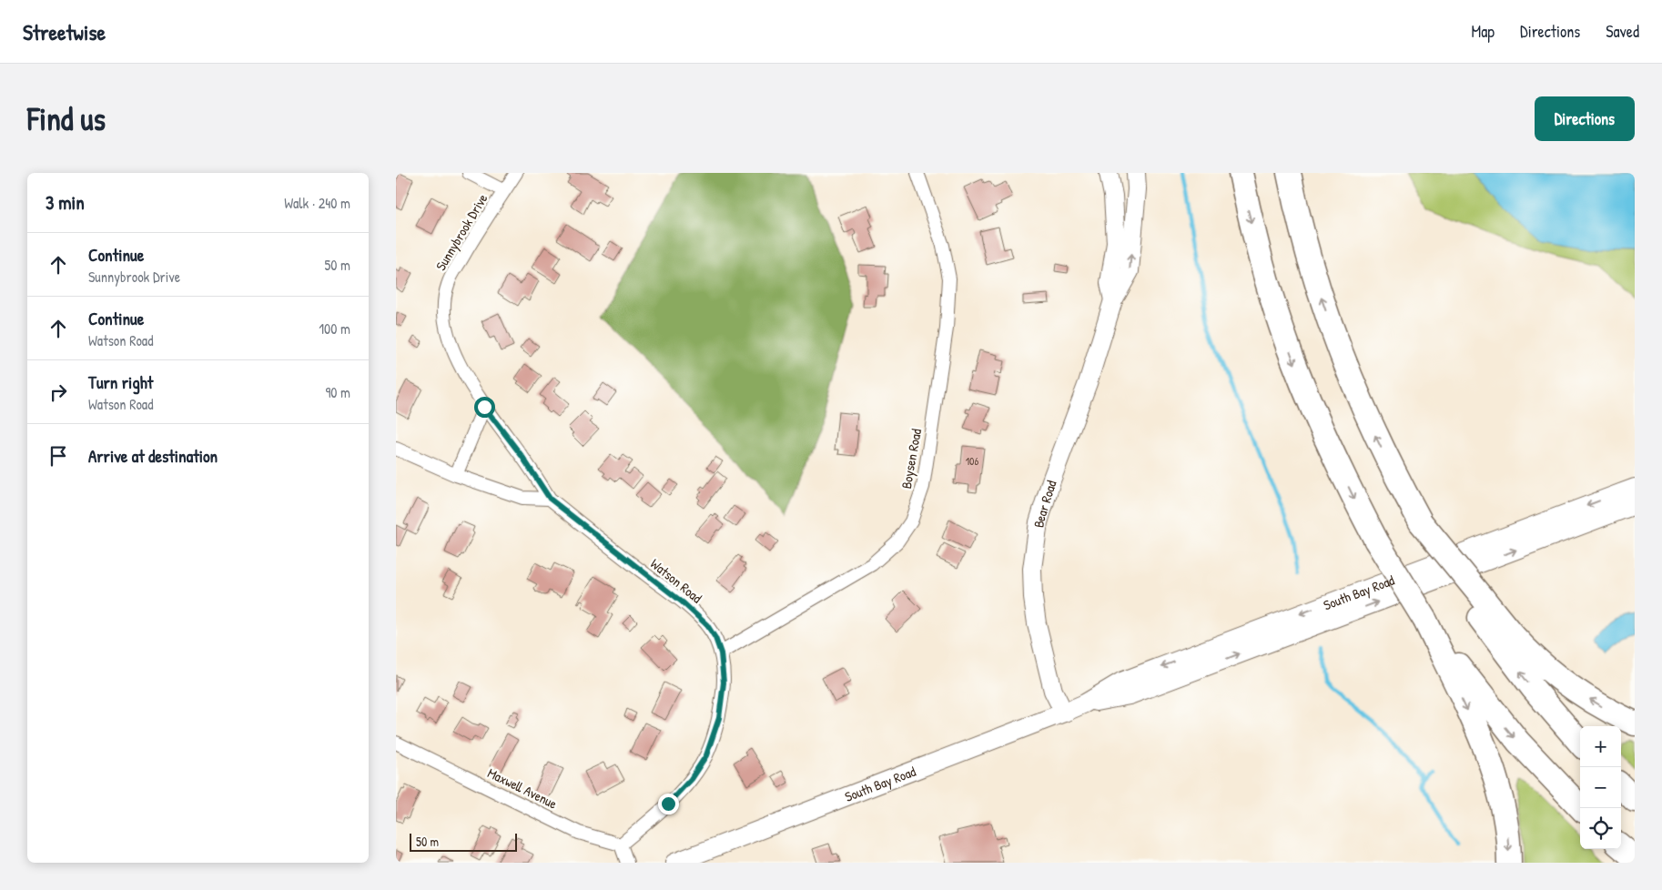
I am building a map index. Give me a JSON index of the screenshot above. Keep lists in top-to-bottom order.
{
  "streets": {
    "street": [
      "Sunnybrook Drive",
      "Boysen Road",
      "Bear Road",
      "Watson Road",
      "South Bay Road",
      "Maxwell Avenue"
    ]
  },
  "crossings": [
    ["Sunnybrook Drive", "Watson Road"],
    ["Boysen Road", "Watson Road"],
    ["Bear Road", "South Bay Road"],
    ["Watson Road", "Maxwell Avenue"]
  ],
  "house_numbers": ["106"],
  "scale_bar": "50 m",
  "page": {
    "header": "Streetwise",
    "nav": ["Map", "Directions", "Saved"],
    "buttons": "Directions",
    "title": "Find us",
    "heading": ["3 min", "Walk · 240 m"],
    "list": [
      ["Continue", "Sunnybrook Drive", "50 m"],
      ["Continue", "Watson Road", "100 m"],
      ["Turn right", "Watson Road", "90 m"],
      "Arrive at destination"
    ],
    "map_buttons": ["+", "−"],
    "scale": "50 m"
  }
}
